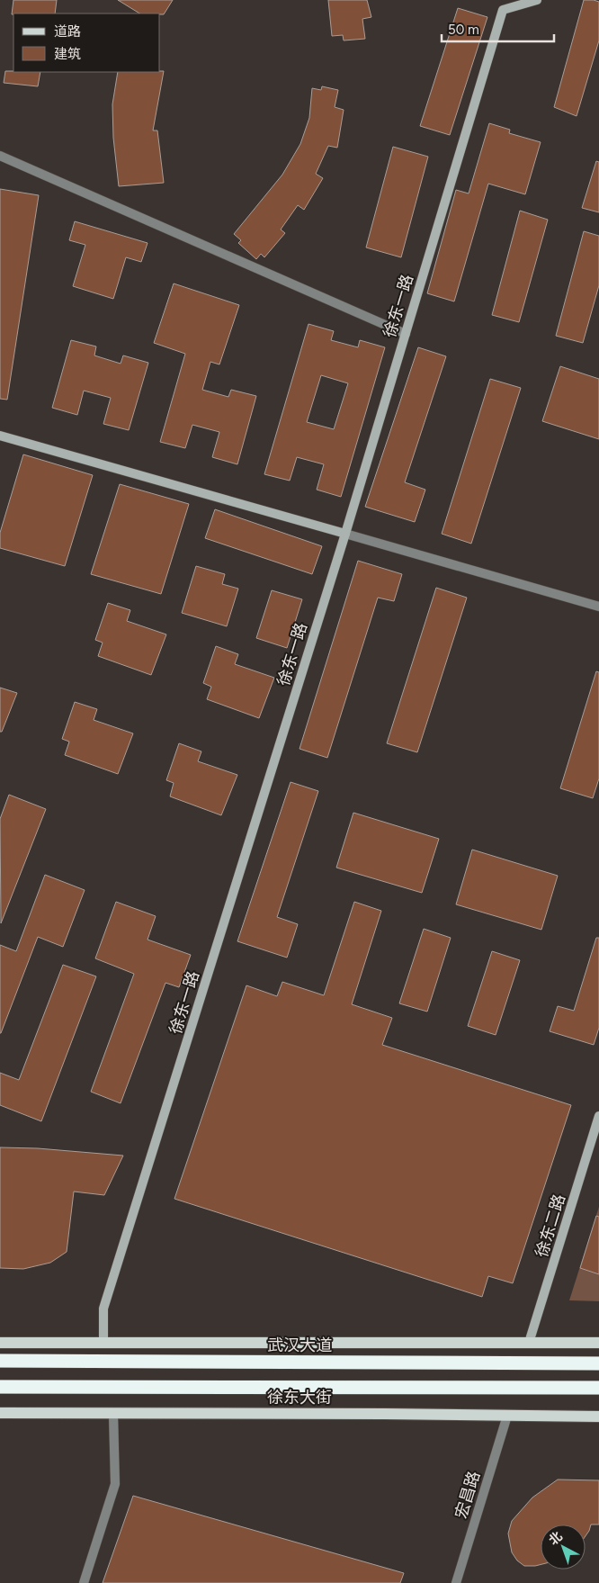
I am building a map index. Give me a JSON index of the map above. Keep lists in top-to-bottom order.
{
  "streets": {
    "highway": ["武汉大道"],
    "main road": ["徐东大街"],
    "street": ["徐东一路", "徐东二路", "宏昌路"]
  },
  "crossings": [
    ["徐东大街", "宏昌路"]
  ],
  "legend": ["道路", "建筑"],
  "scale_bar": "50 m",
  "north": "top left"
}
